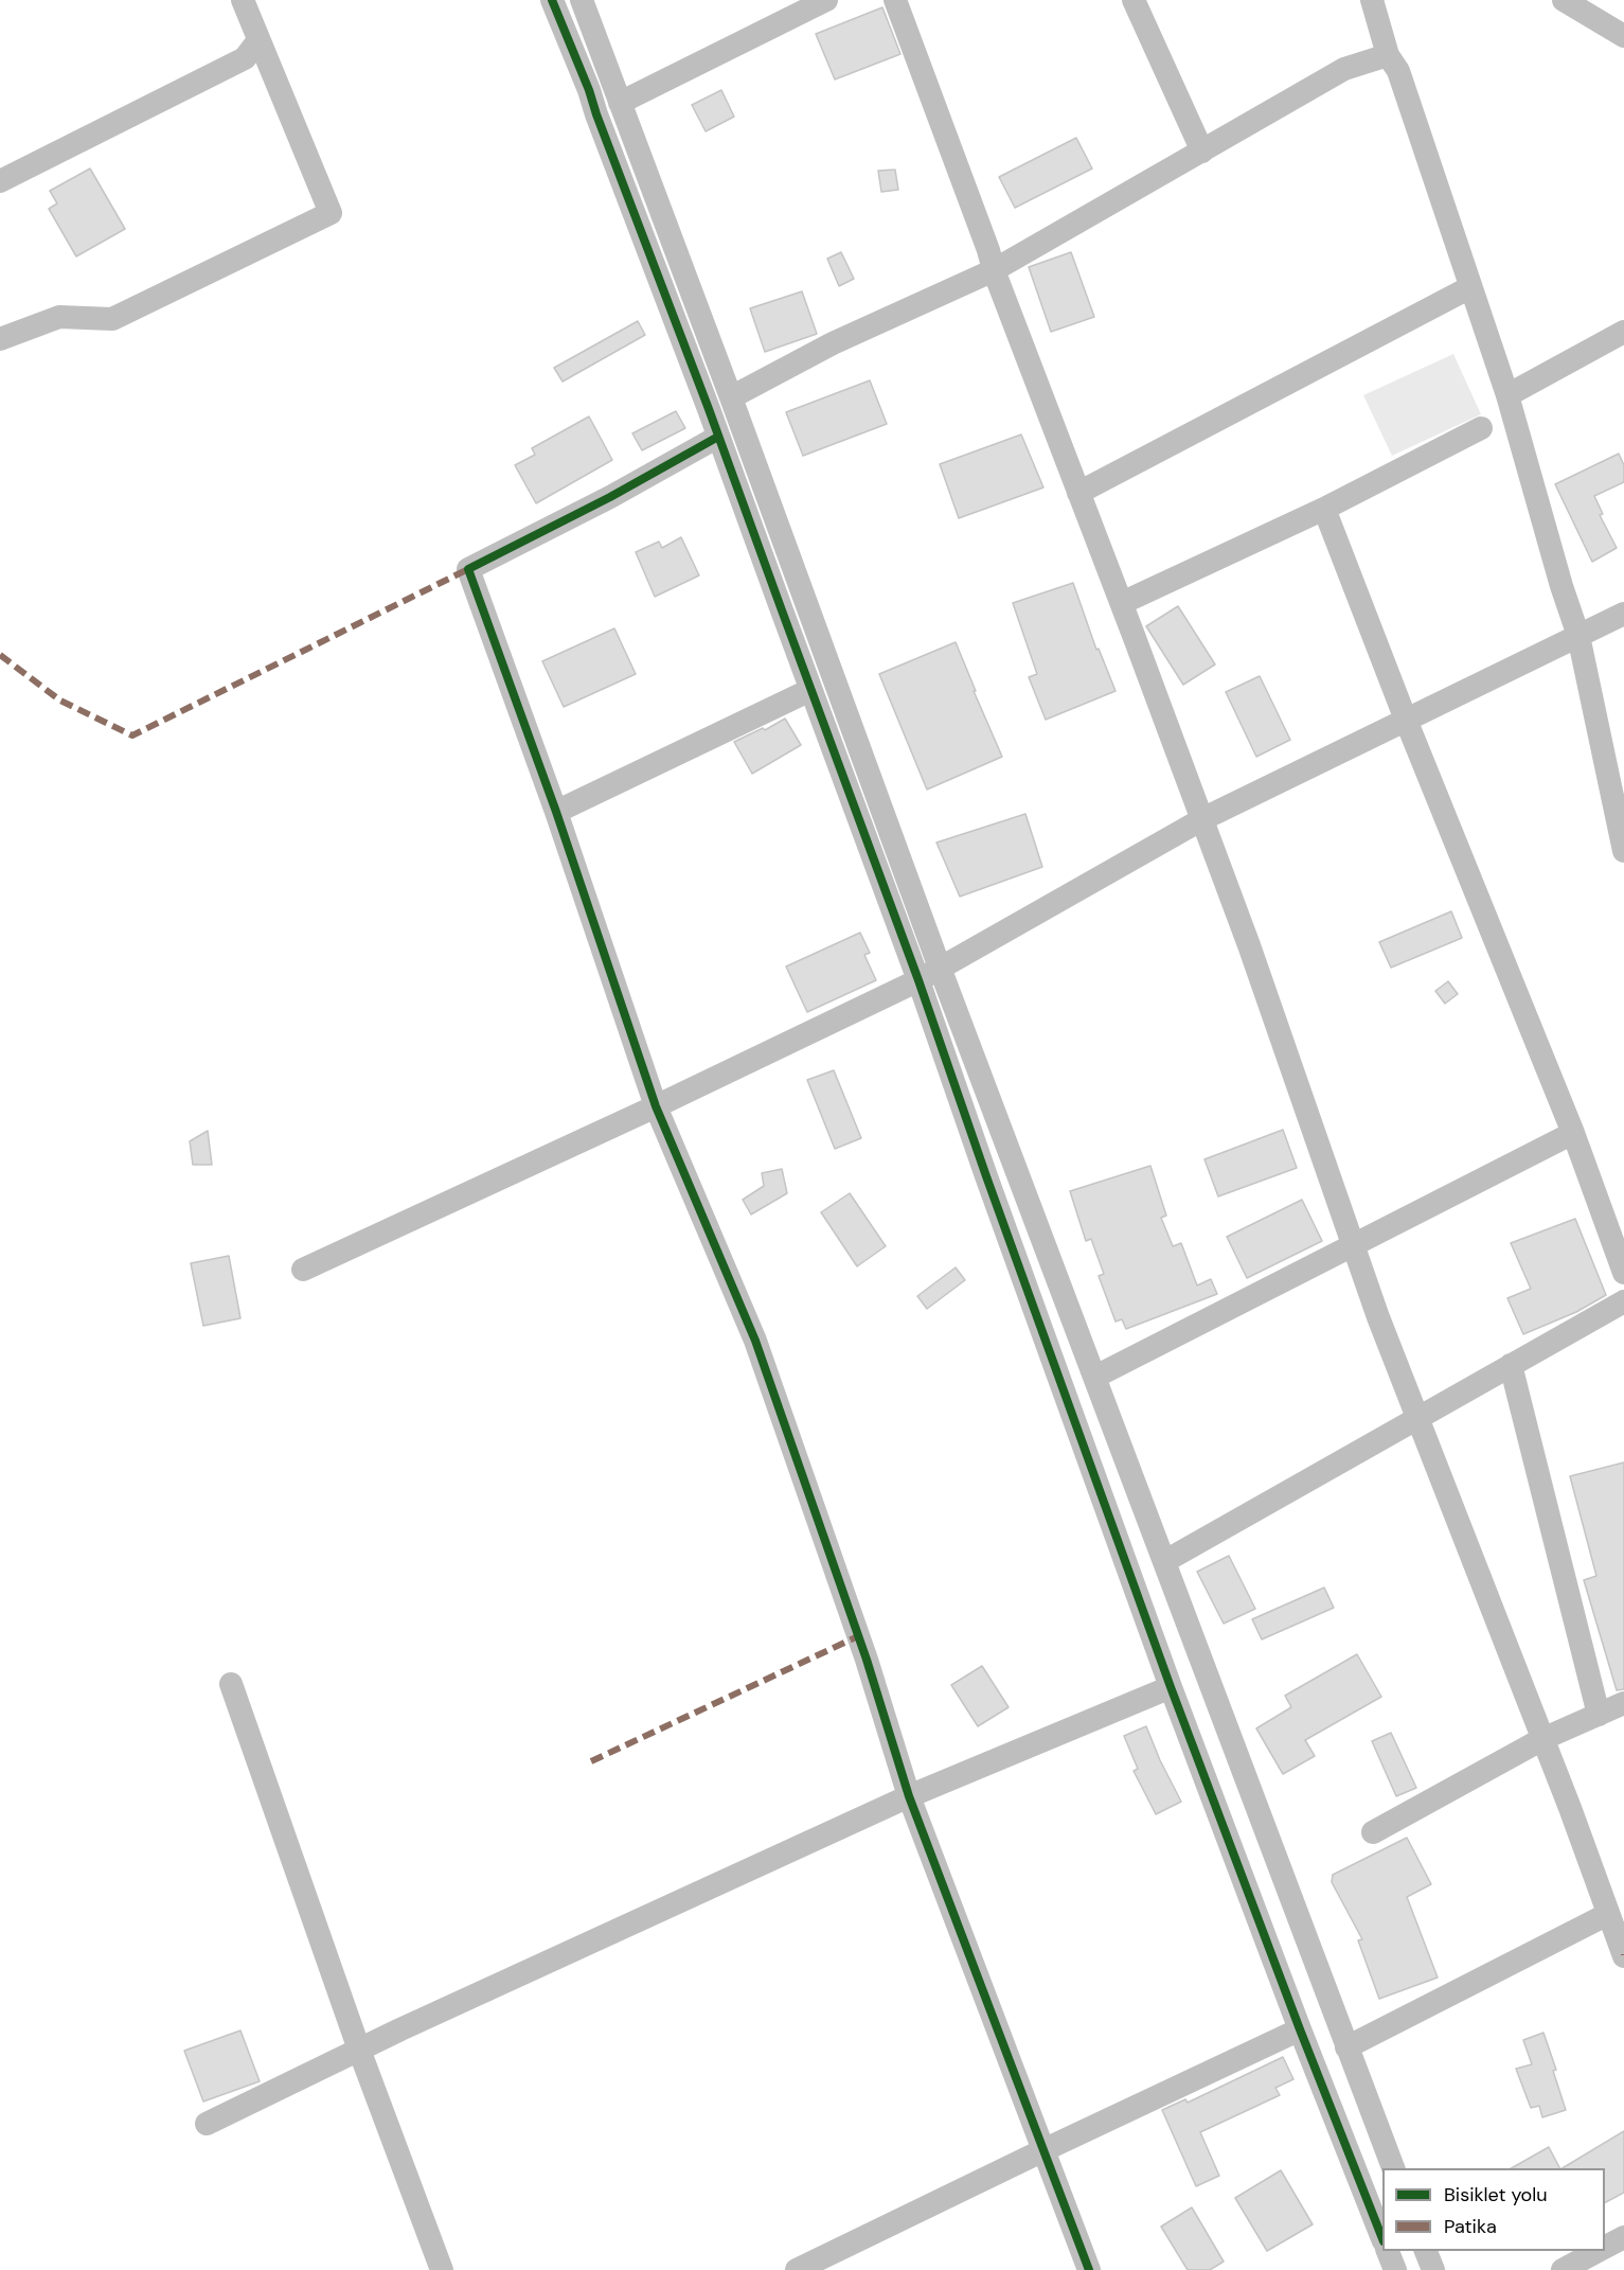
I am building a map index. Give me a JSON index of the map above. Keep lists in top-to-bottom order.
{
  "legend": ["Bisiklet yolu", "Patika"]
}
